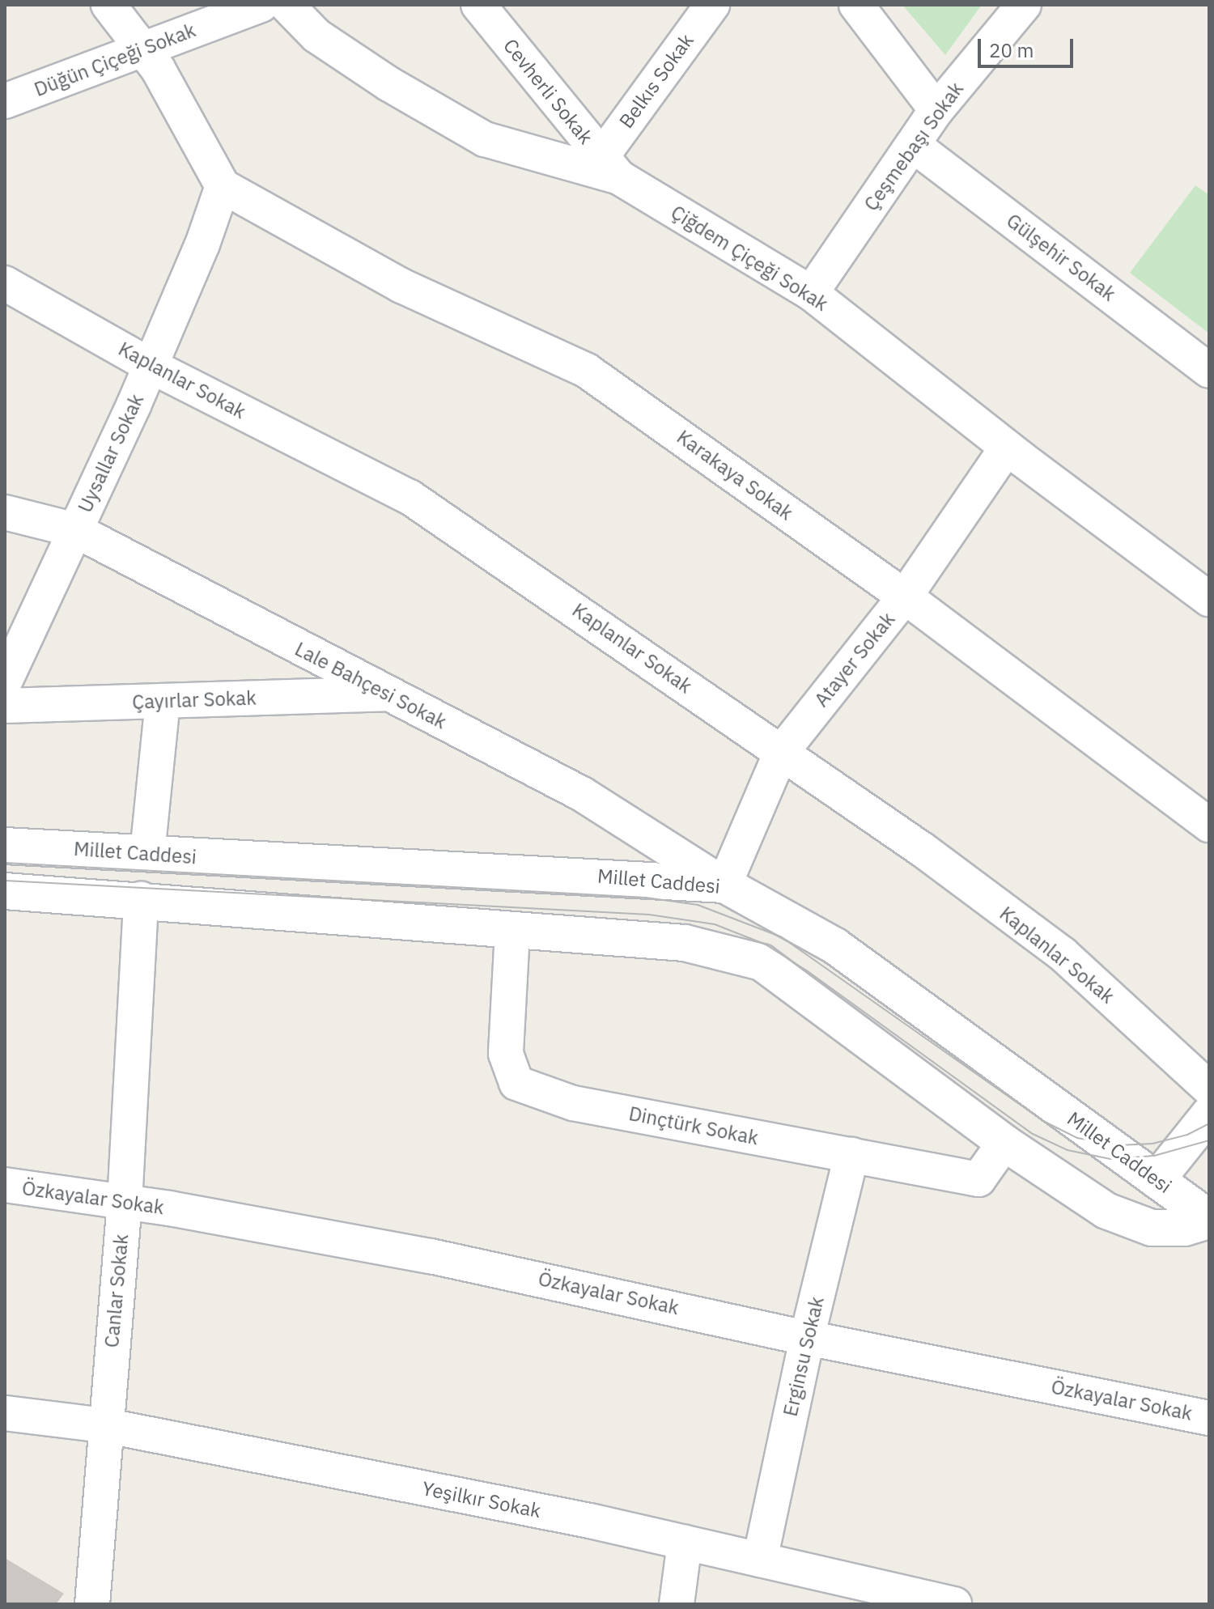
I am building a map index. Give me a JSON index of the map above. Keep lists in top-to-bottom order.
{
  "streets": {
    "main road": ["Millet Caddesi"],
    "street": [
      "Düğün Çiçeği Sokak",
      "Belkıs Sokak",
      "Cevherli Sokak",
      "Çeşmebaşı Sokak",
      "Gülşehir Sokak",
      "Çiğdem Çiçeği Sokak",
      "Kaplanlar Sokak",
      "Uysallar Sokak",
      "Karakaya Sokak",
      "Atayer Sokak",
      "Lale Bahçesi Sokak",
      "Çayırlar Sokak",
      "Dinçtürk Sokak",
      "Özkayalar Sokak",
      "Canlar Sokak",
      "Erginsu Sokak",
      "Yeşilkır Sokak"
    ]
  },
  "crossings": [
    ["Belkıs Sokak", "Cevherli Sokak"],
    ["Belkıs Sokak", "Çiğdem Çiçeği Sokak"],
    ["Cevherli Sokak", "Çiğdem Çiçeği Sokak"],
    ["Çeşmebaşı Sokak", "Gülşehir Sokak"],
    ["Çeşmebaşı Sokak", "Çiğdem Çiçeği Sokak"],
    ["Çiğdem Çiçeği Sokak", "Atayer Sokak"],
    ["Kaplanlar Sokak", "Uysallar Sokak"],
    ["Kaplanlar Sokak", "Atayer Sokak"],
    ["Uysallar Sokak", "Karakaya Sokak"],
    ["Uysallar Sokak", "Lale Bahçesi Sokak"],
    ["Karakaya Sokak", "Atayer Sokak"],
    ["Atayer Sokak", "Lale Bahçesi Sokak"],
    ["Atayer Sokak", "Millet Caddesi"],
    ["Lale Bahçesi Sokak", "Çayırlar Sokak"],
    ["Lale Bahçesi Sokak", "Millet Caddesi"],
    ["Millet Caddesi", "Dinçtürk Sokak"],
    ["Millet Caddesi", "Canlar Sokak"],
    ["Dinçtürk Sokak", "Erginsu Sokak"],
    ["Özkayalar Sokak", "Canlar Sokak"],
    ["Özkayalar Sokak", "Erginsu Sokak"],
    ["Canlar Sokak", "Yeşilkır Sokak"],
    ["Erginsu Sokak", "Yeşilkır Sokak"]
  ],
  "scale_bar": "20 m"
}
